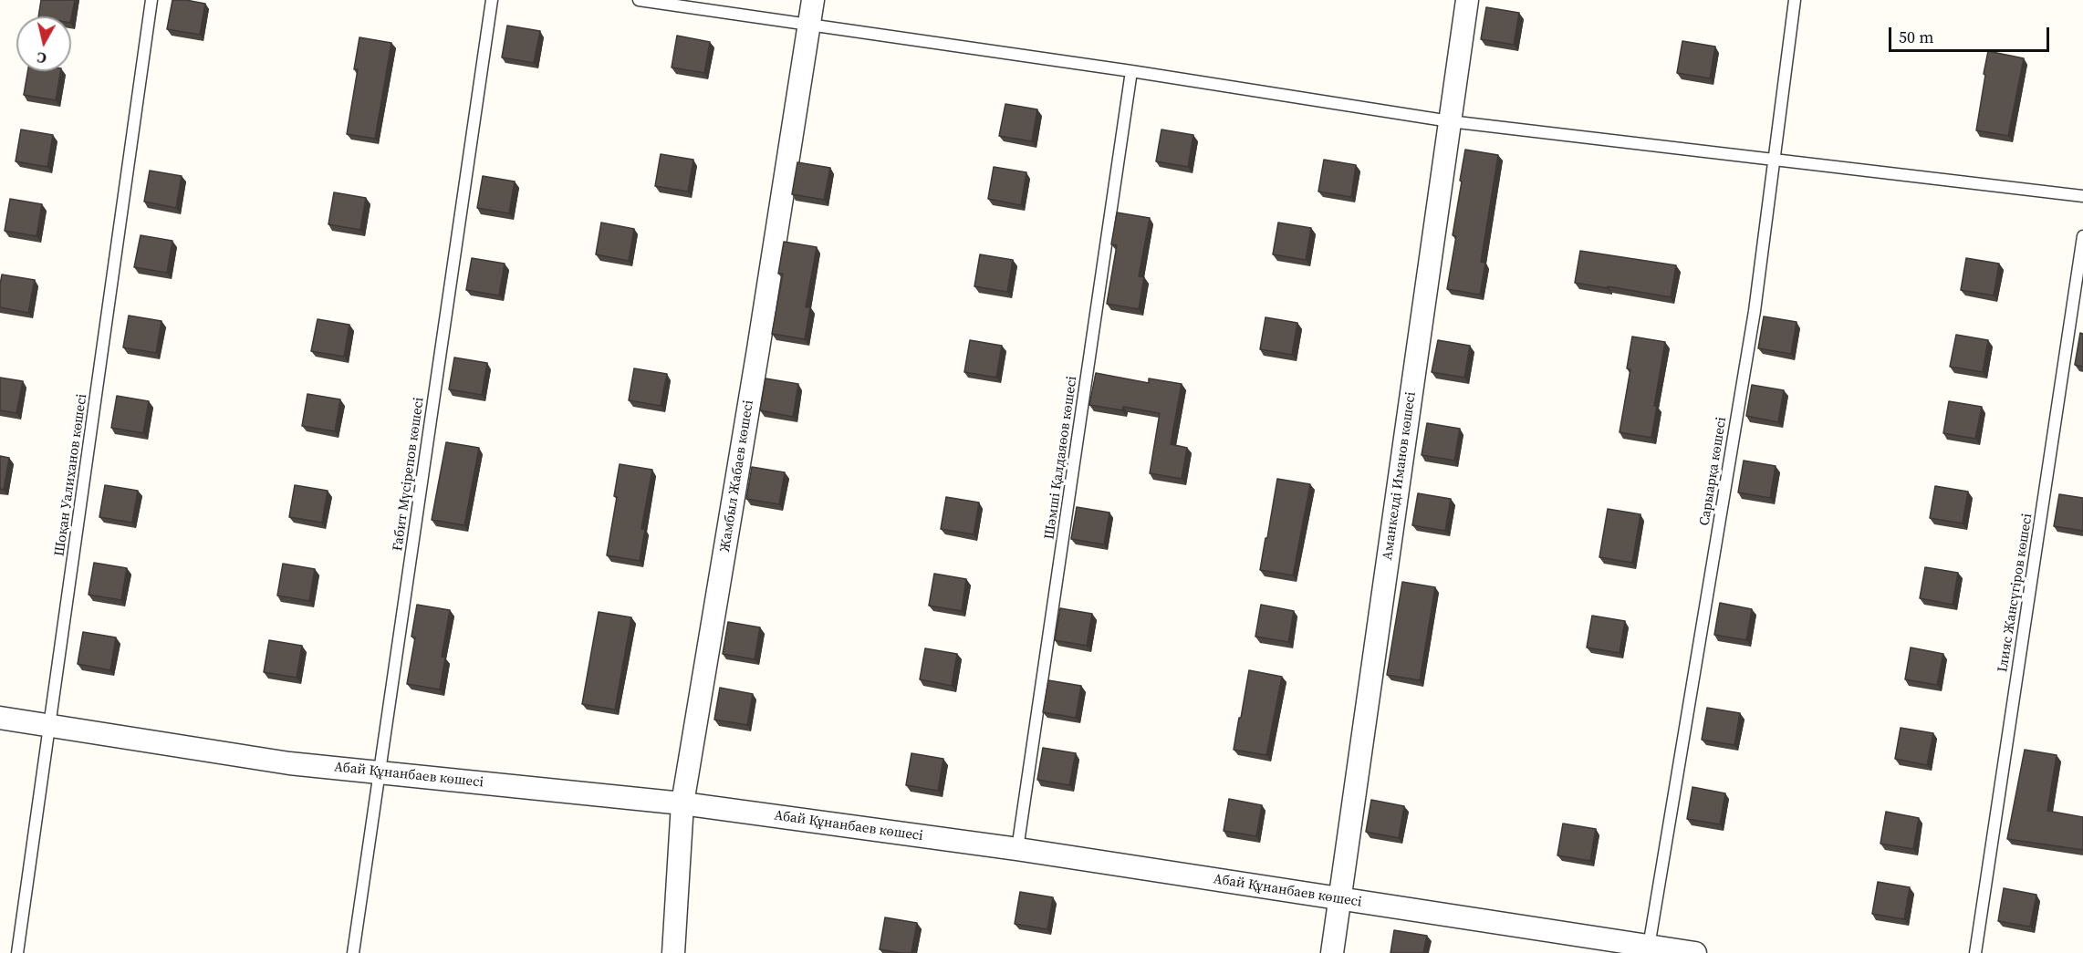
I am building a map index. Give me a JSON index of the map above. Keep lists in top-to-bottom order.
{
  "streets": {
    "street": ["Жамбыл Жабаев көшесі", "Аманкелді Иманов көшесі", "Абай Құнанбаев көшесі"],
    "lane": [
      "Шәмші Қалдаяөов көшесі",
      "Сарыарқа көшесі",
      "Ғабит Мүсірепов көшесі",
      "Шоқан Уалиханов көшесі",
      "Ілияс Жансүгіров көшесі"
    ]
  },
  "crossings": [
    ["Шәмші Қалдаяөов көшесі", "Абай Құнанбаев көшесі"],
    ["Сарыарқа көшесі", "Абай Құнанбаев көшесі"],
    ["Ғабит Мүсірепов көшесі", "Абай Құнанбаев көшесі"],
    ["Шоқан Уалиханов көшесі", "Абай Құнанбаев көшесі"],
    ["Жамбыл Жабаев көшесі", "Абай Құнанбаев көшесі"],
    ["Аманкелді Иманов көшесі", "Абай Құнанбаев көшесі"]
  ],
  "scale_bar": "50 m",
  "north": "bottom"
}
